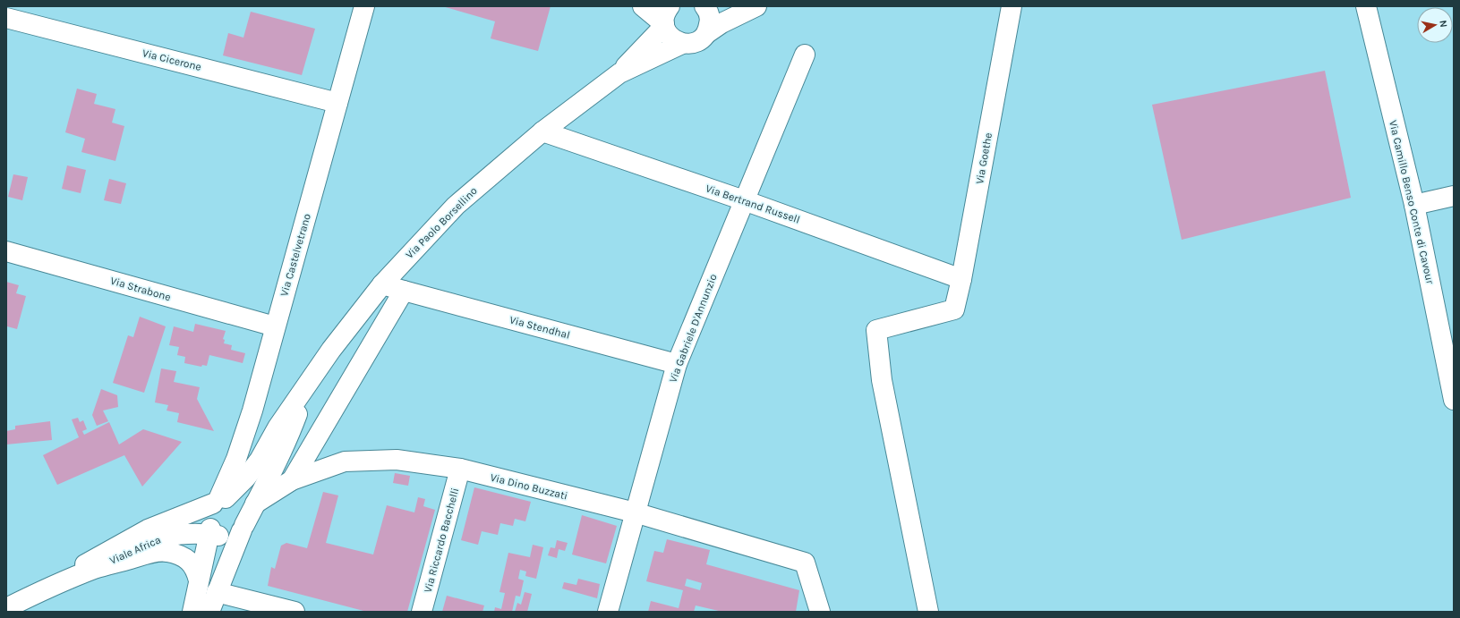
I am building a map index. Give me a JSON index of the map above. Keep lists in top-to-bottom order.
{
  "streets": {
    "street": [
      "Via Cicerone",
      "Via Goethe",
      "Via Camillo Benso Conte di Cavour",
      "Via Bertrand Russell",
      "Via Paolo Borsellino",
      "Via Castelvetrano",
      "Via Strabone",
      "Via Stendhal",
      "Via Gabriele D'Annunzio",
      "Via Dino Buzzati",
      "Via Riccardo Bacchelli",
      "Viale Africa"
    ]
  },
  "crossings": [
    ["Via Cicerone", "Via Castelvetrano"],
    ["Via Goethe", "Via Bertrand Russell"],
    ["Via Bertrand Russell", "Via Paolo Borsellino"],
    ["Via Bertrand Russell", "Via Gabriele D'Annunzio"],
    ["Via Paolo Borsellino", "Via Stendhal"],
    ["Via Castelvetrano", "Via Strabone"],
    ["Via Castelvetrano", "Viale Africa"],
    ["Via Stendhal", "Via Gabriele D'Annunzio"],
    ["Via Gabriele D'Annunzio", "Via Dino Buzzati"],
    ["Via Dino Buzzati", "Via Riccardo Bacchelli"]
  ],
  "north": "right"
}
